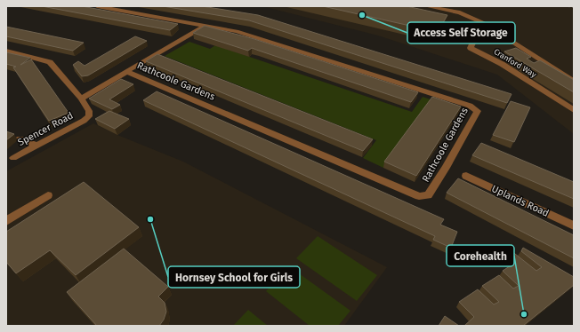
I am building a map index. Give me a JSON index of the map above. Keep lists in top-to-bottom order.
{
  "streets": {
    "street": [
      "Cranford Way",
      "Rathcoole Gardens",
      "Spencer Road",
      "Uplands Road"
    ]
  },
  "crossings": [
    ["Rathcoole Gardens", "Spencer Road"]
  ],
  "places": ["Access Self Storage", "Hornsey School for Girls", "Corehealth"]
}
